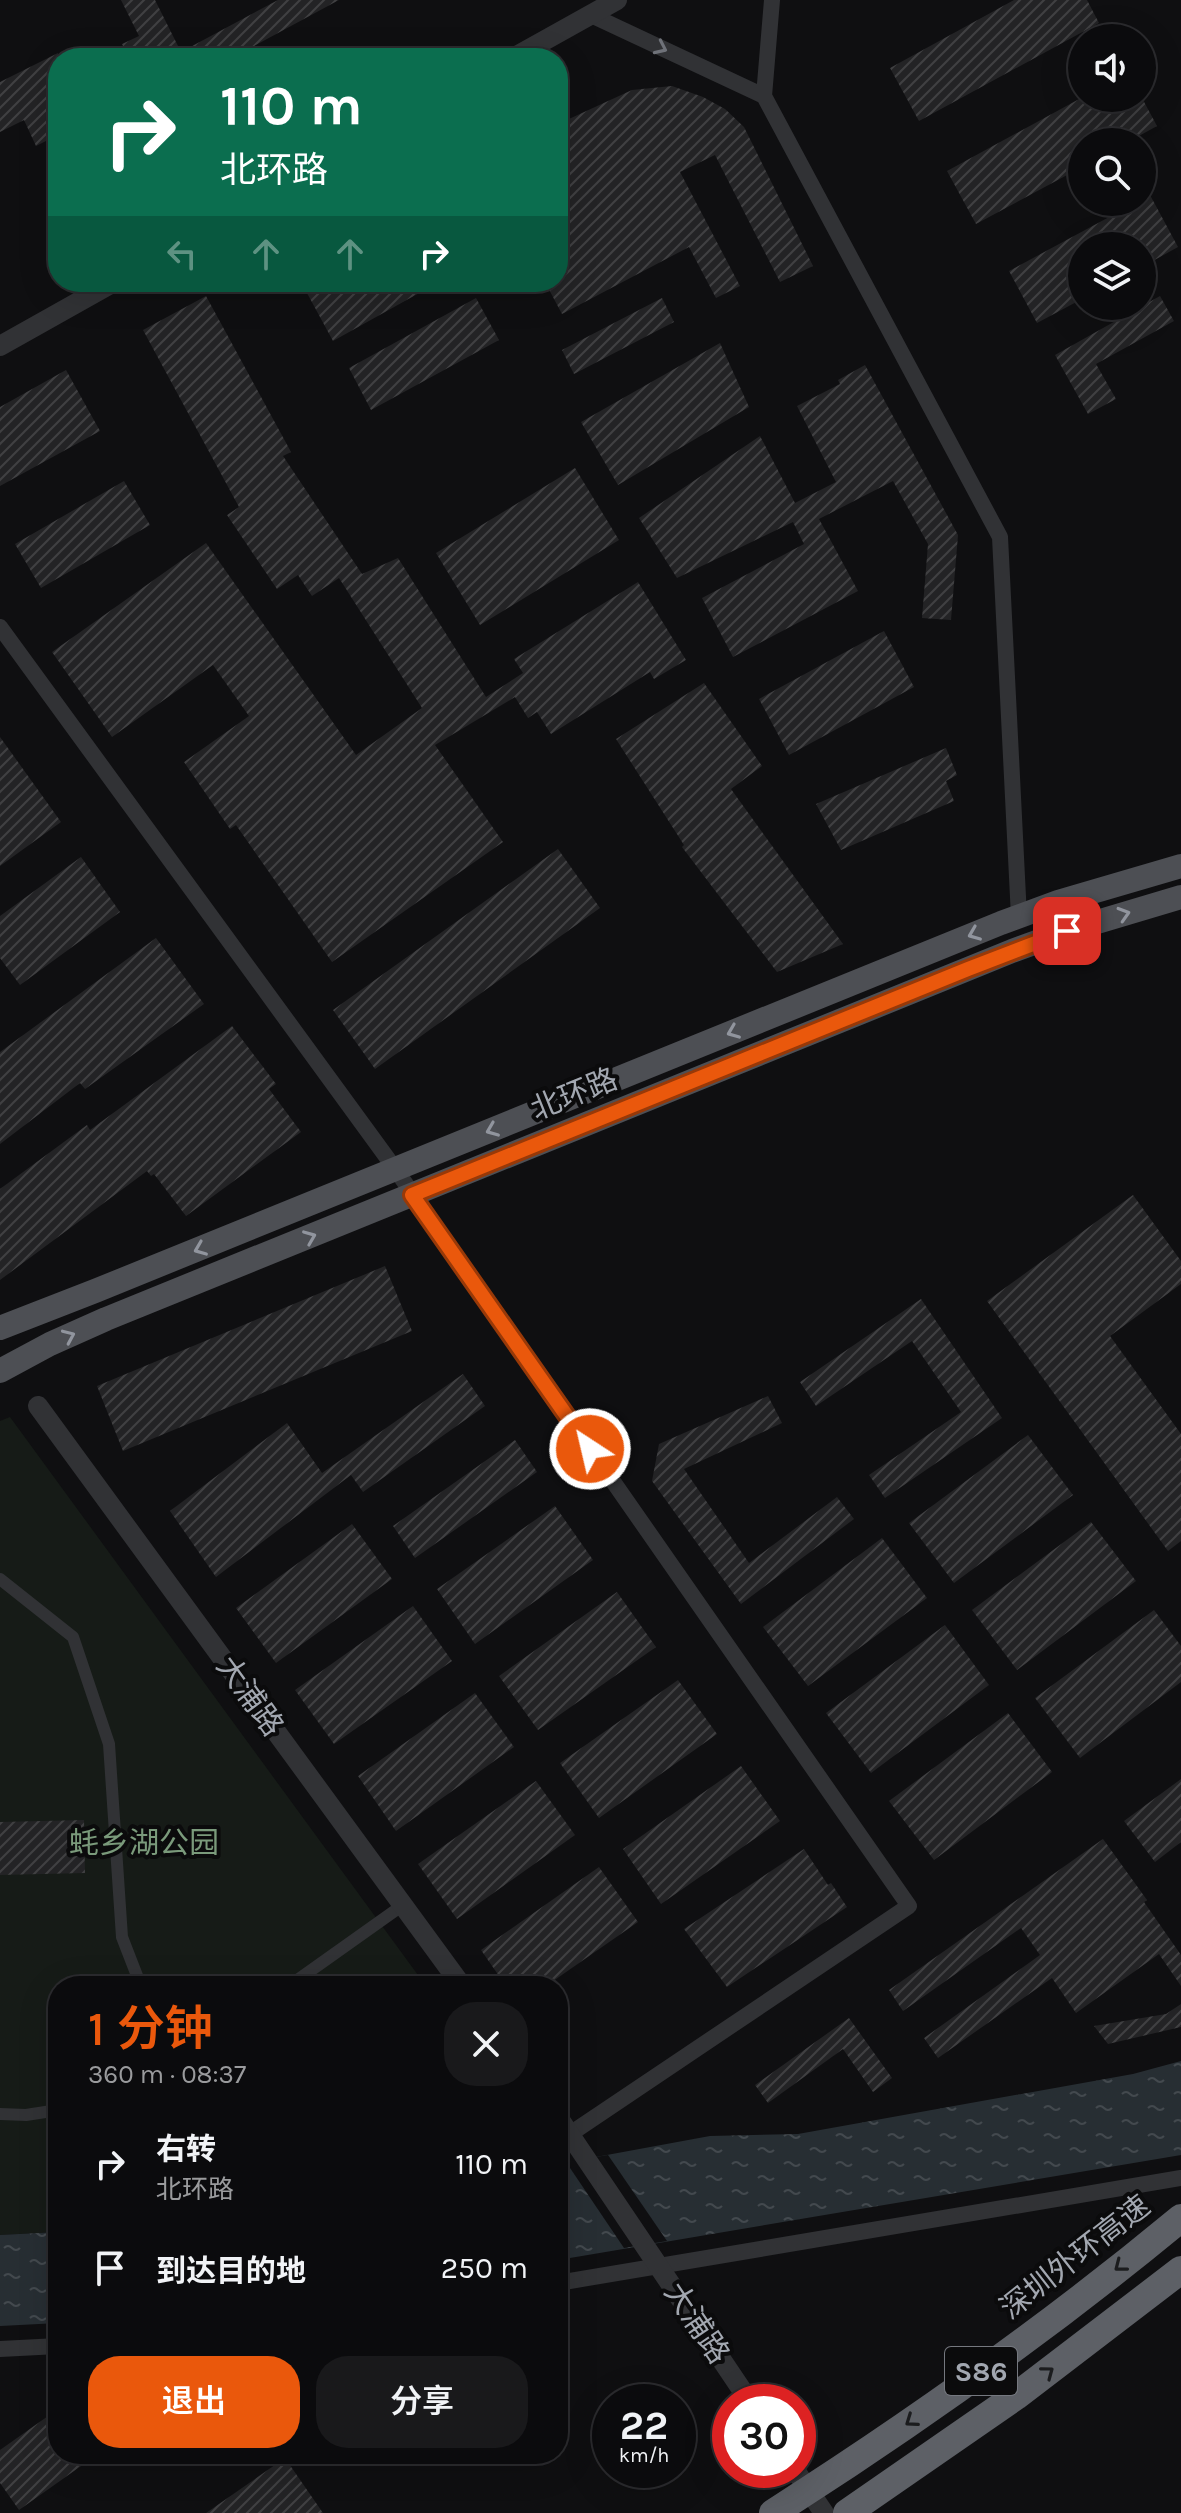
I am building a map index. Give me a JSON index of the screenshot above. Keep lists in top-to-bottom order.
{
  "streets": {
    "highway": ["深圳外环高速", "S86"],
    "main road": ["北环路"],
    "street": ["大浦路"]
  },
  "parks": ["蚝乡湖公园"],
  "page": {
    "turn": ["110 m", "北环路"],
    "heading": ["1 分钟", "360 m · 08:37"],
    "list": [
      {
        "name": "右转",
        "note": "北环路",
        "value": "110 m"
      },
      {
        "name": "到达目的地",
        "value": "250 m"
      }
    ],
    "buttons": ["退出", "分享"],
    "speed": "22 km/h",
    "limit": "30"
  }
}
